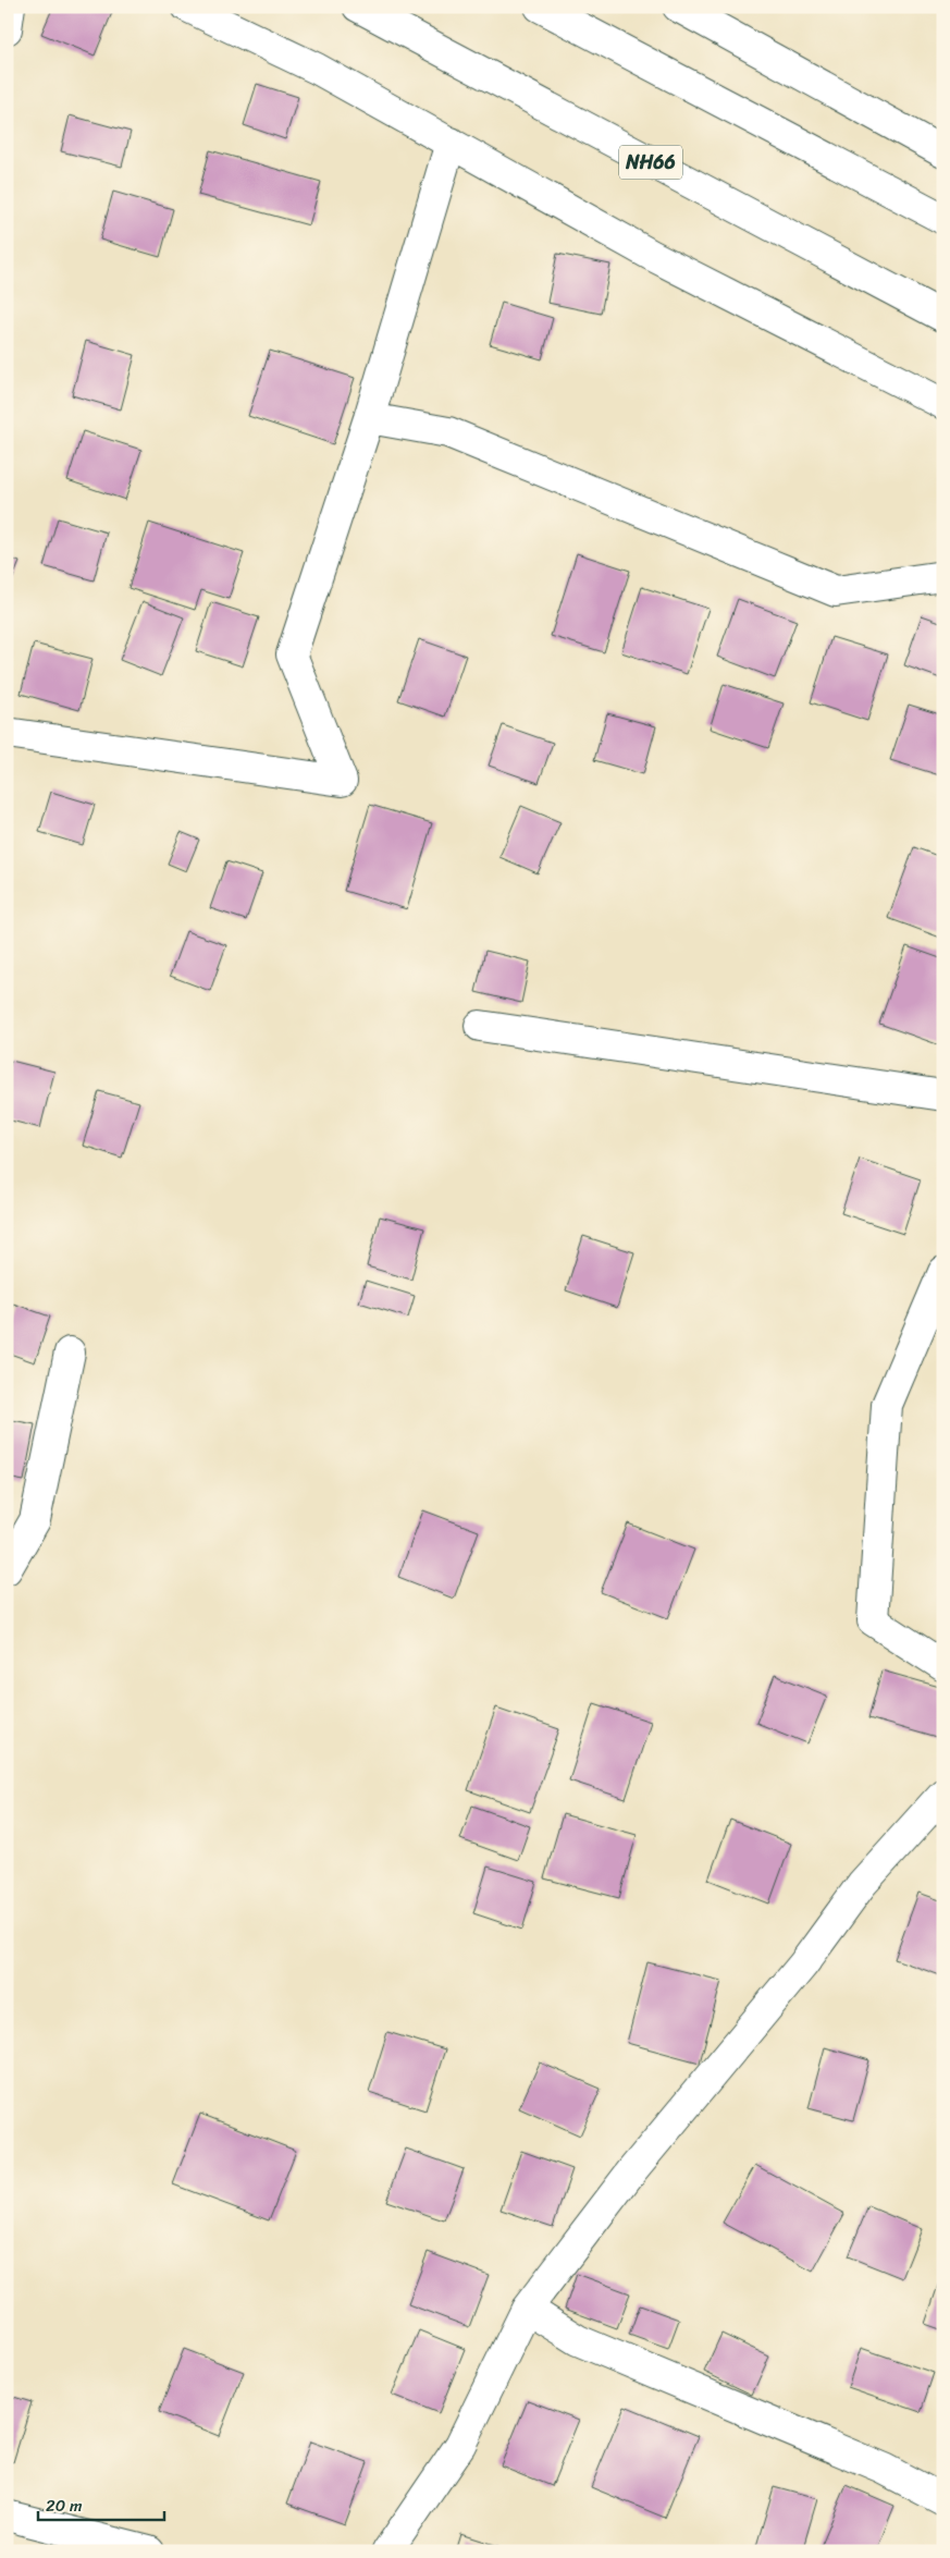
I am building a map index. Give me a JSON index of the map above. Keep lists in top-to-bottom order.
{
  "streets": {
    "main road": ["NH66"]
  },
  "scale_bar": "20 m"
}
